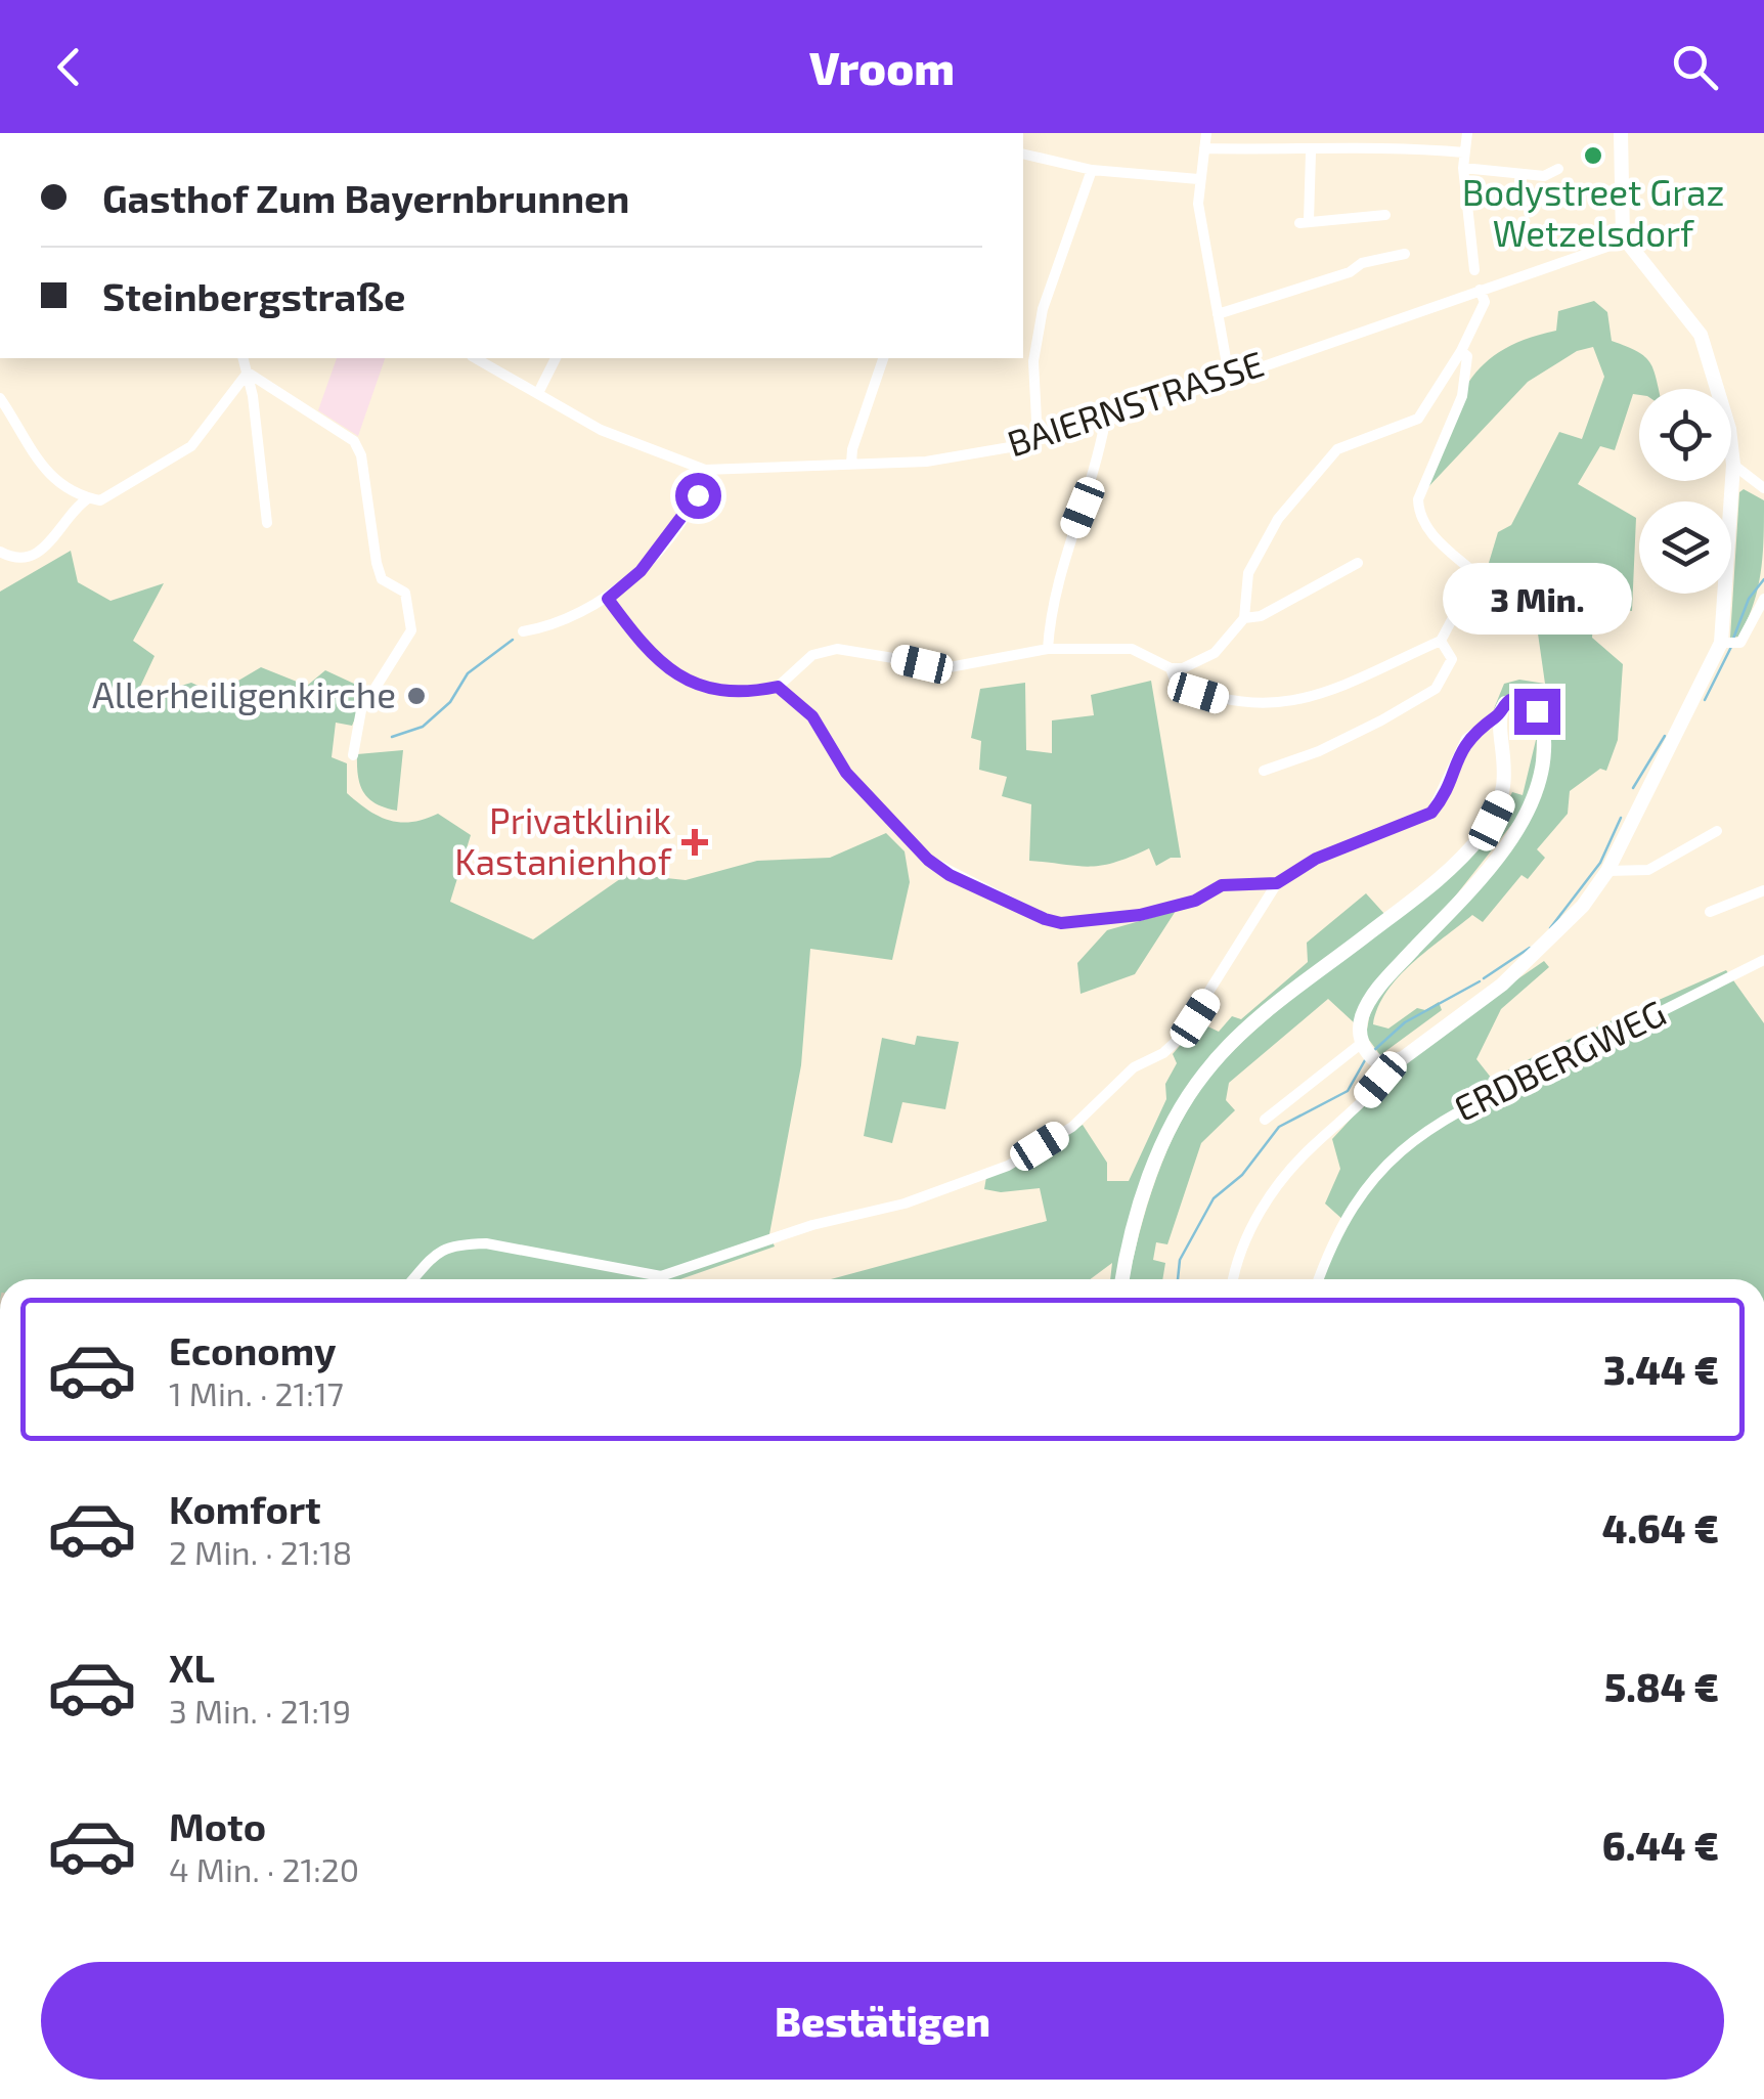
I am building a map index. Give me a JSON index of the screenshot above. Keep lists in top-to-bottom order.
{
  "streets": {
    "street": ["BAIERNSTRASSE", "ERDBERGWEG"]
  },
  "places": {
    "other": ["Bodystreet Graz Wetzelsdorf", "Allerheiligenkirche"],
    "health": ["Privatklinik Kastanienhof"]
  },
  "page": {
    "header": "Vroom",
    "banner": ["Gasthof Zum Bayernbrunnen", "Steinbergstraße"],
    "bubble": "3 Min.",
    "list": [
      {
        "name": "Economy",
        "note": "1 Min. · 21:17",
        "value": "3.44 €"
      },
      {
        "name": "Komfort",
        "note": "2 Min. · 21:18",
        "value": "4.64 €"
      },
      {
        "name": "XL",
        "note": "3 Min. · 21:19",
        "value": "5.84 €"
      },
      {
        "name": "Moto",
        "note": "4 Min. · 21:20",
        "value": "6.44 €"
      }
    ],
    "buttons": "Bestätigen"
  }
}
